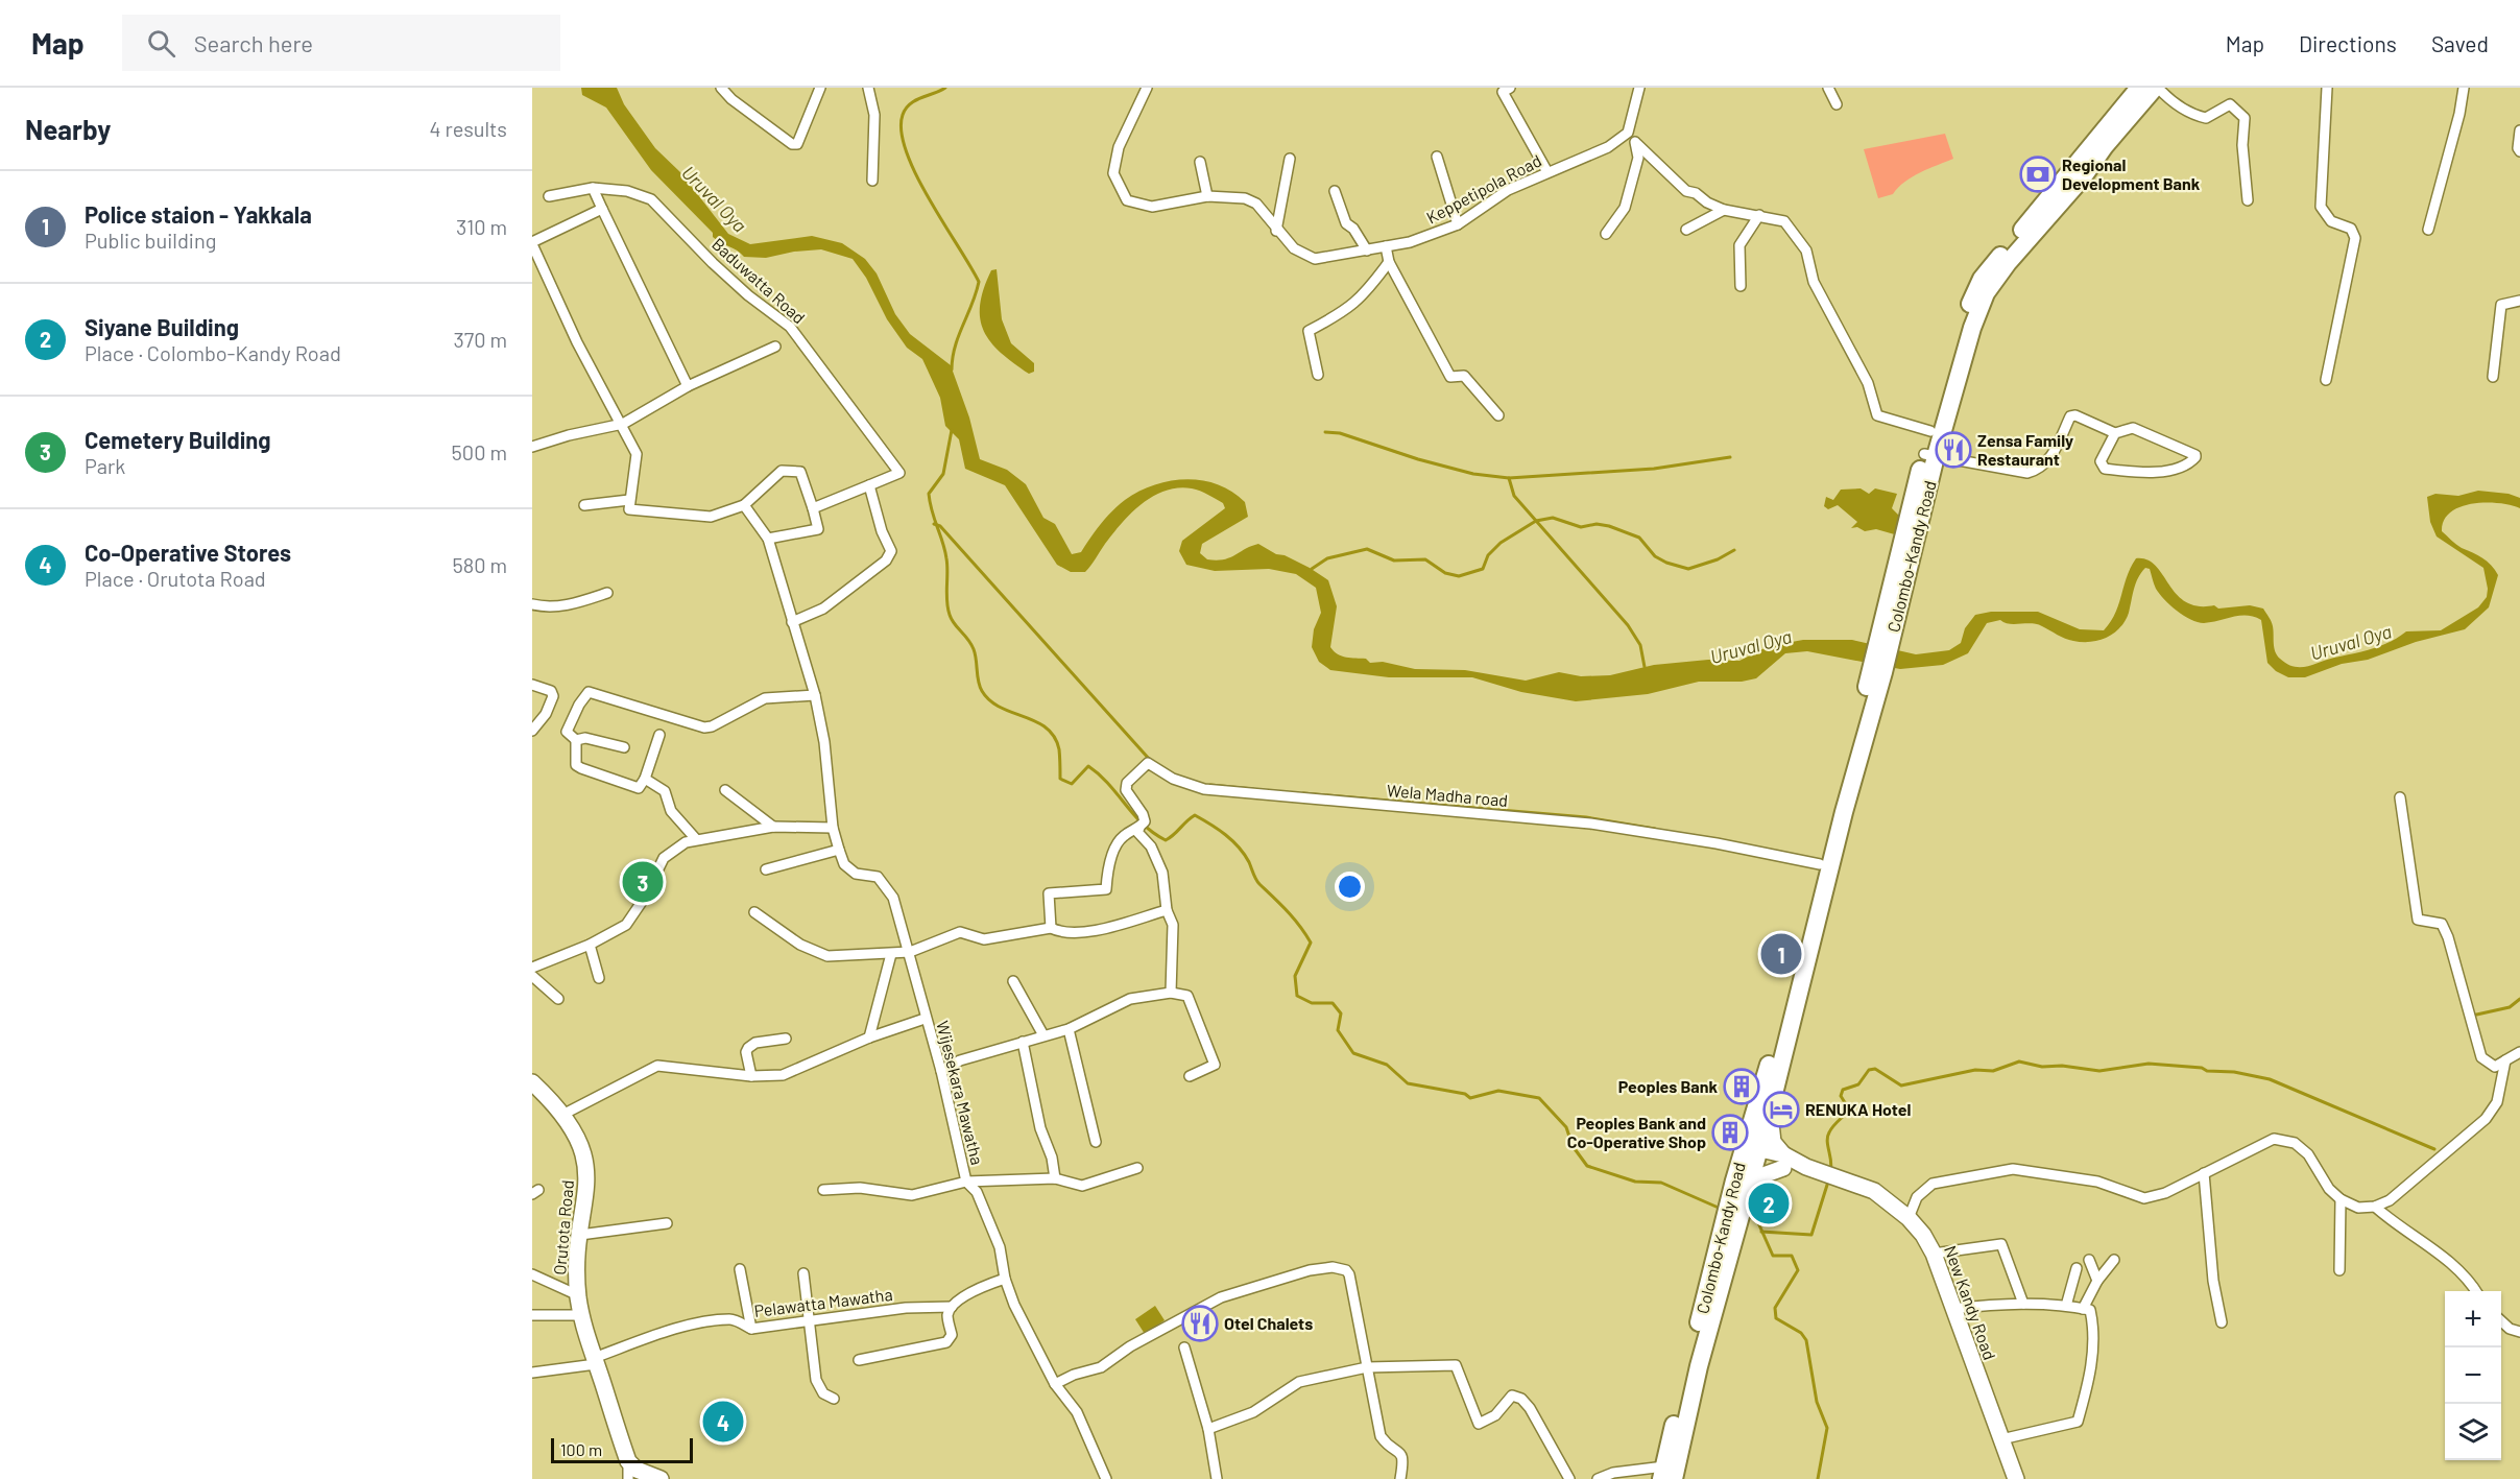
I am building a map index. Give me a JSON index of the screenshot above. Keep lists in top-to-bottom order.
{
  "streets": {
    "highway": ["Colombo-Kandy Road"],
    "main road": ["Orutota Road", "New Kandy Road"],
    "street": [
      "Keppetipola Road",
      "Baduwatta Road",
      "Wela Madha road",
      "Wijesekara Mawatha",
      "Pelawatta Mawatha"
    ]
  },
  "crossings": [
    ["Colombo-Kandy Road", "Wela Madha road"],
    ["Colombo-Kandy Road", "New Kandy Road"],
    ["Orutota Road", "Pelawatta Mawatha"]
  ],
  "water": ["Uruval Oya"],
  "places": {
    "bank": ["Regional Development Bank"],
    "restaurant": ["Zensa Family Restaurant", "Otel Chalets"],
    "building": ["Peoples Bank", "Peoples Bank and Co-Operative Shop"],
    "hotel": ["RENUKA Hotel"]
  },
  "scale_bar": "100 m",
  "page": {
    "header": "Map",
    "search": "Search here",
    "nav": ["Map", "Directions", "Saved"],
    "heading": ["Nearby", "4 results"],
    "list": [
      {
        "mark": "1",
        "name": "Police staion - Yakkala",
        "note": "Public building",
        "value": "310 m"
      },
      {
        "mark": "2",
        "name": "Siyane Building",
        "note": "Place · Colombo-Kandy Road",
        "value": "370 m"
      },
      {
        "mark": "3",
        "name": "Cemetery Building",
        "note": "Park",
        "value": "500 m"
      },
      {
        "mark": "4",
        "name": "Co-Operative Stores",
        "note": "Place · Orutota Road",
        "value": "580 m"
      }
    ],
    "pins": [
      "3",
      "1",
      "2",
      "4"
    ],
    "map_buttons": ["+", "−"],
    "scale": "100 m"
  }
}
